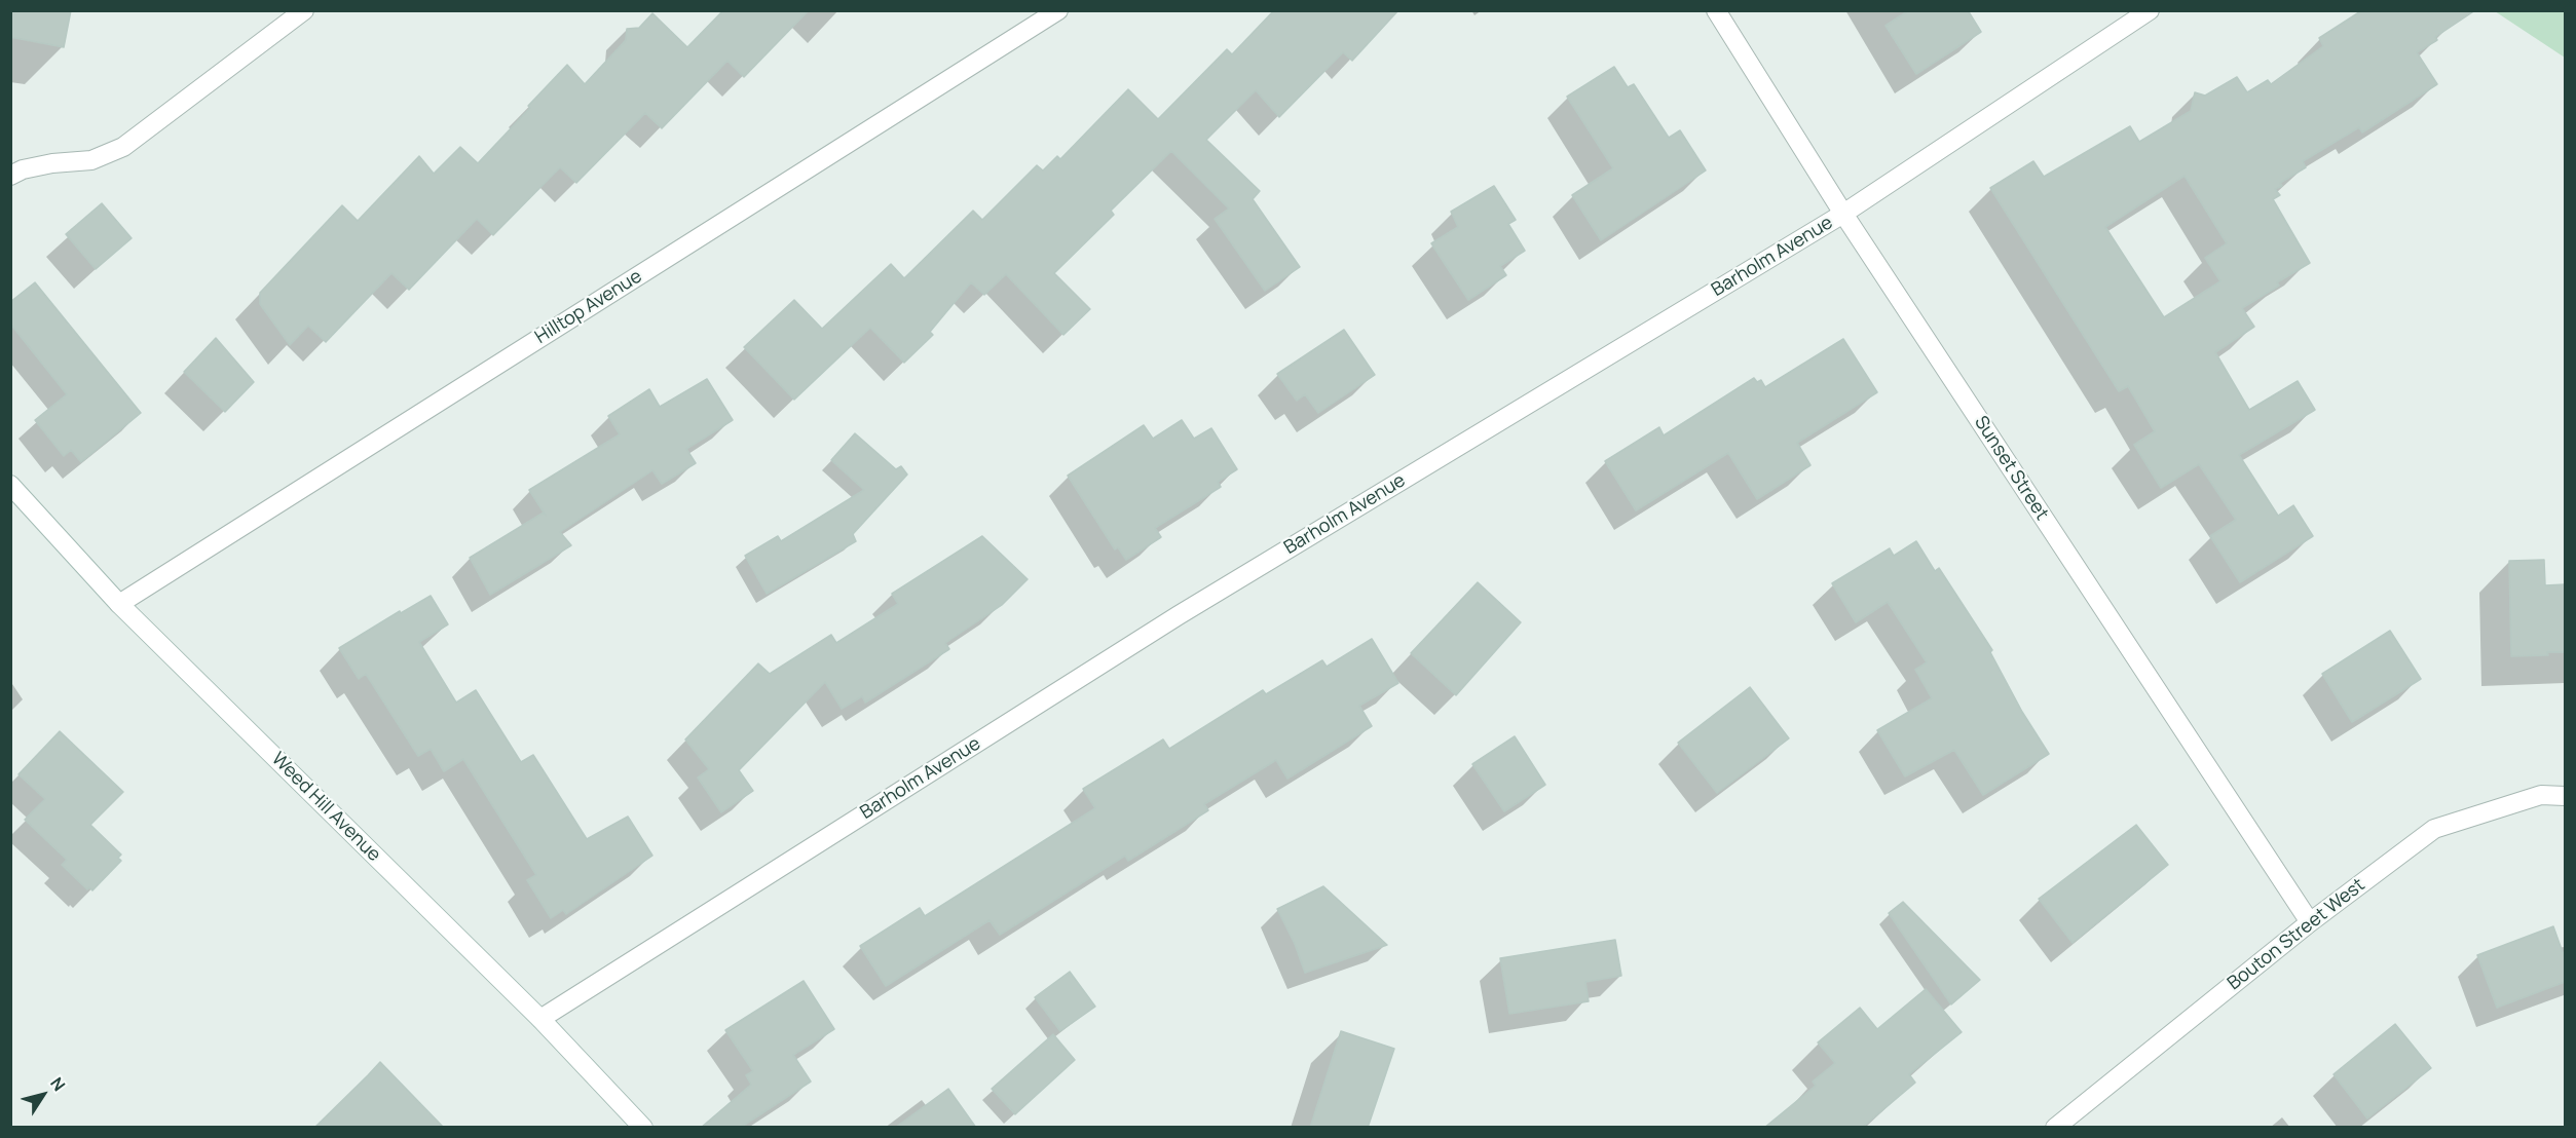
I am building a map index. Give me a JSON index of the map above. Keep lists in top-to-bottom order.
{
  "streets": {
    "street": [
      "Barholm Avenue",
      "Hilltop Avenue",
      "Sunset Street",
      "Weed Hill Avenue",
      "Bouton Street West"
    ]
  },
  "crossings": [
    ["Barholm Avenue", "Sunset Street"],
    ["Barholm Avenue", "Weed Hill Avenue"],
    ["Hilltop Avenue", "Weed Hill Avenue"],
    ["Sunset Street", "Bouton Street West"]
  ],
  "north": "top right"
}
